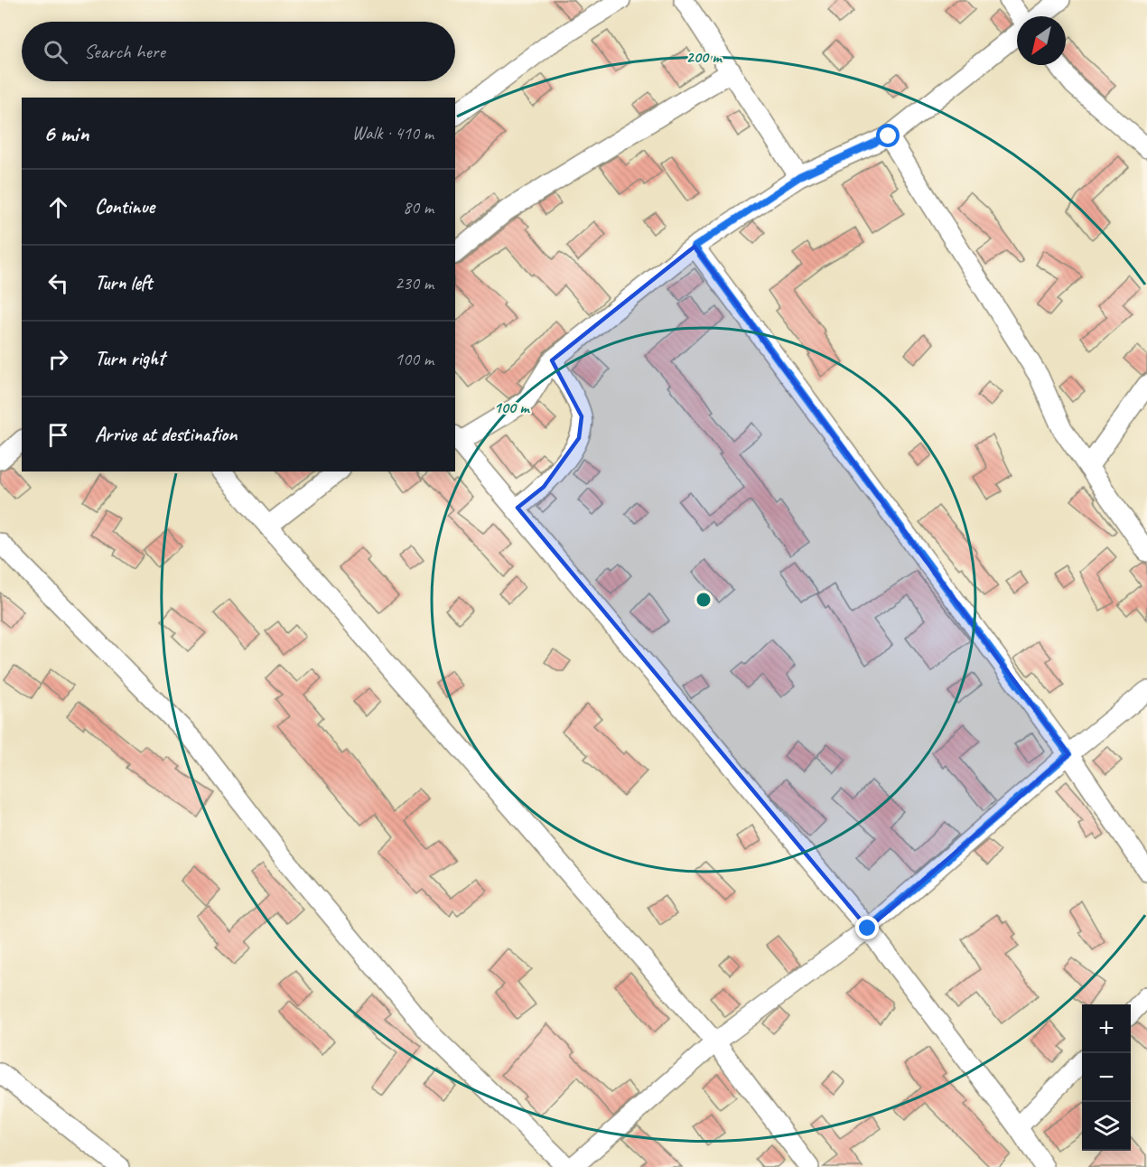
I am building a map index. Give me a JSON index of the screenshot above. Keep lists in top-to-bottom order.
{
  "north": "bottom left",
  "page": {
    "search": "Search here",
    "heading": ["6 min", "Walk · 410 m"],
    "list": [
      ["Continue", "80 m"],
      ["Turn left", "230 m"],
      ["Turn right", "100 m"],
      "Arrive at destination"
    ],
    "map_buttons": ["+", "−"]
  },
  "rings": ["200 m", "100 m"]
}
